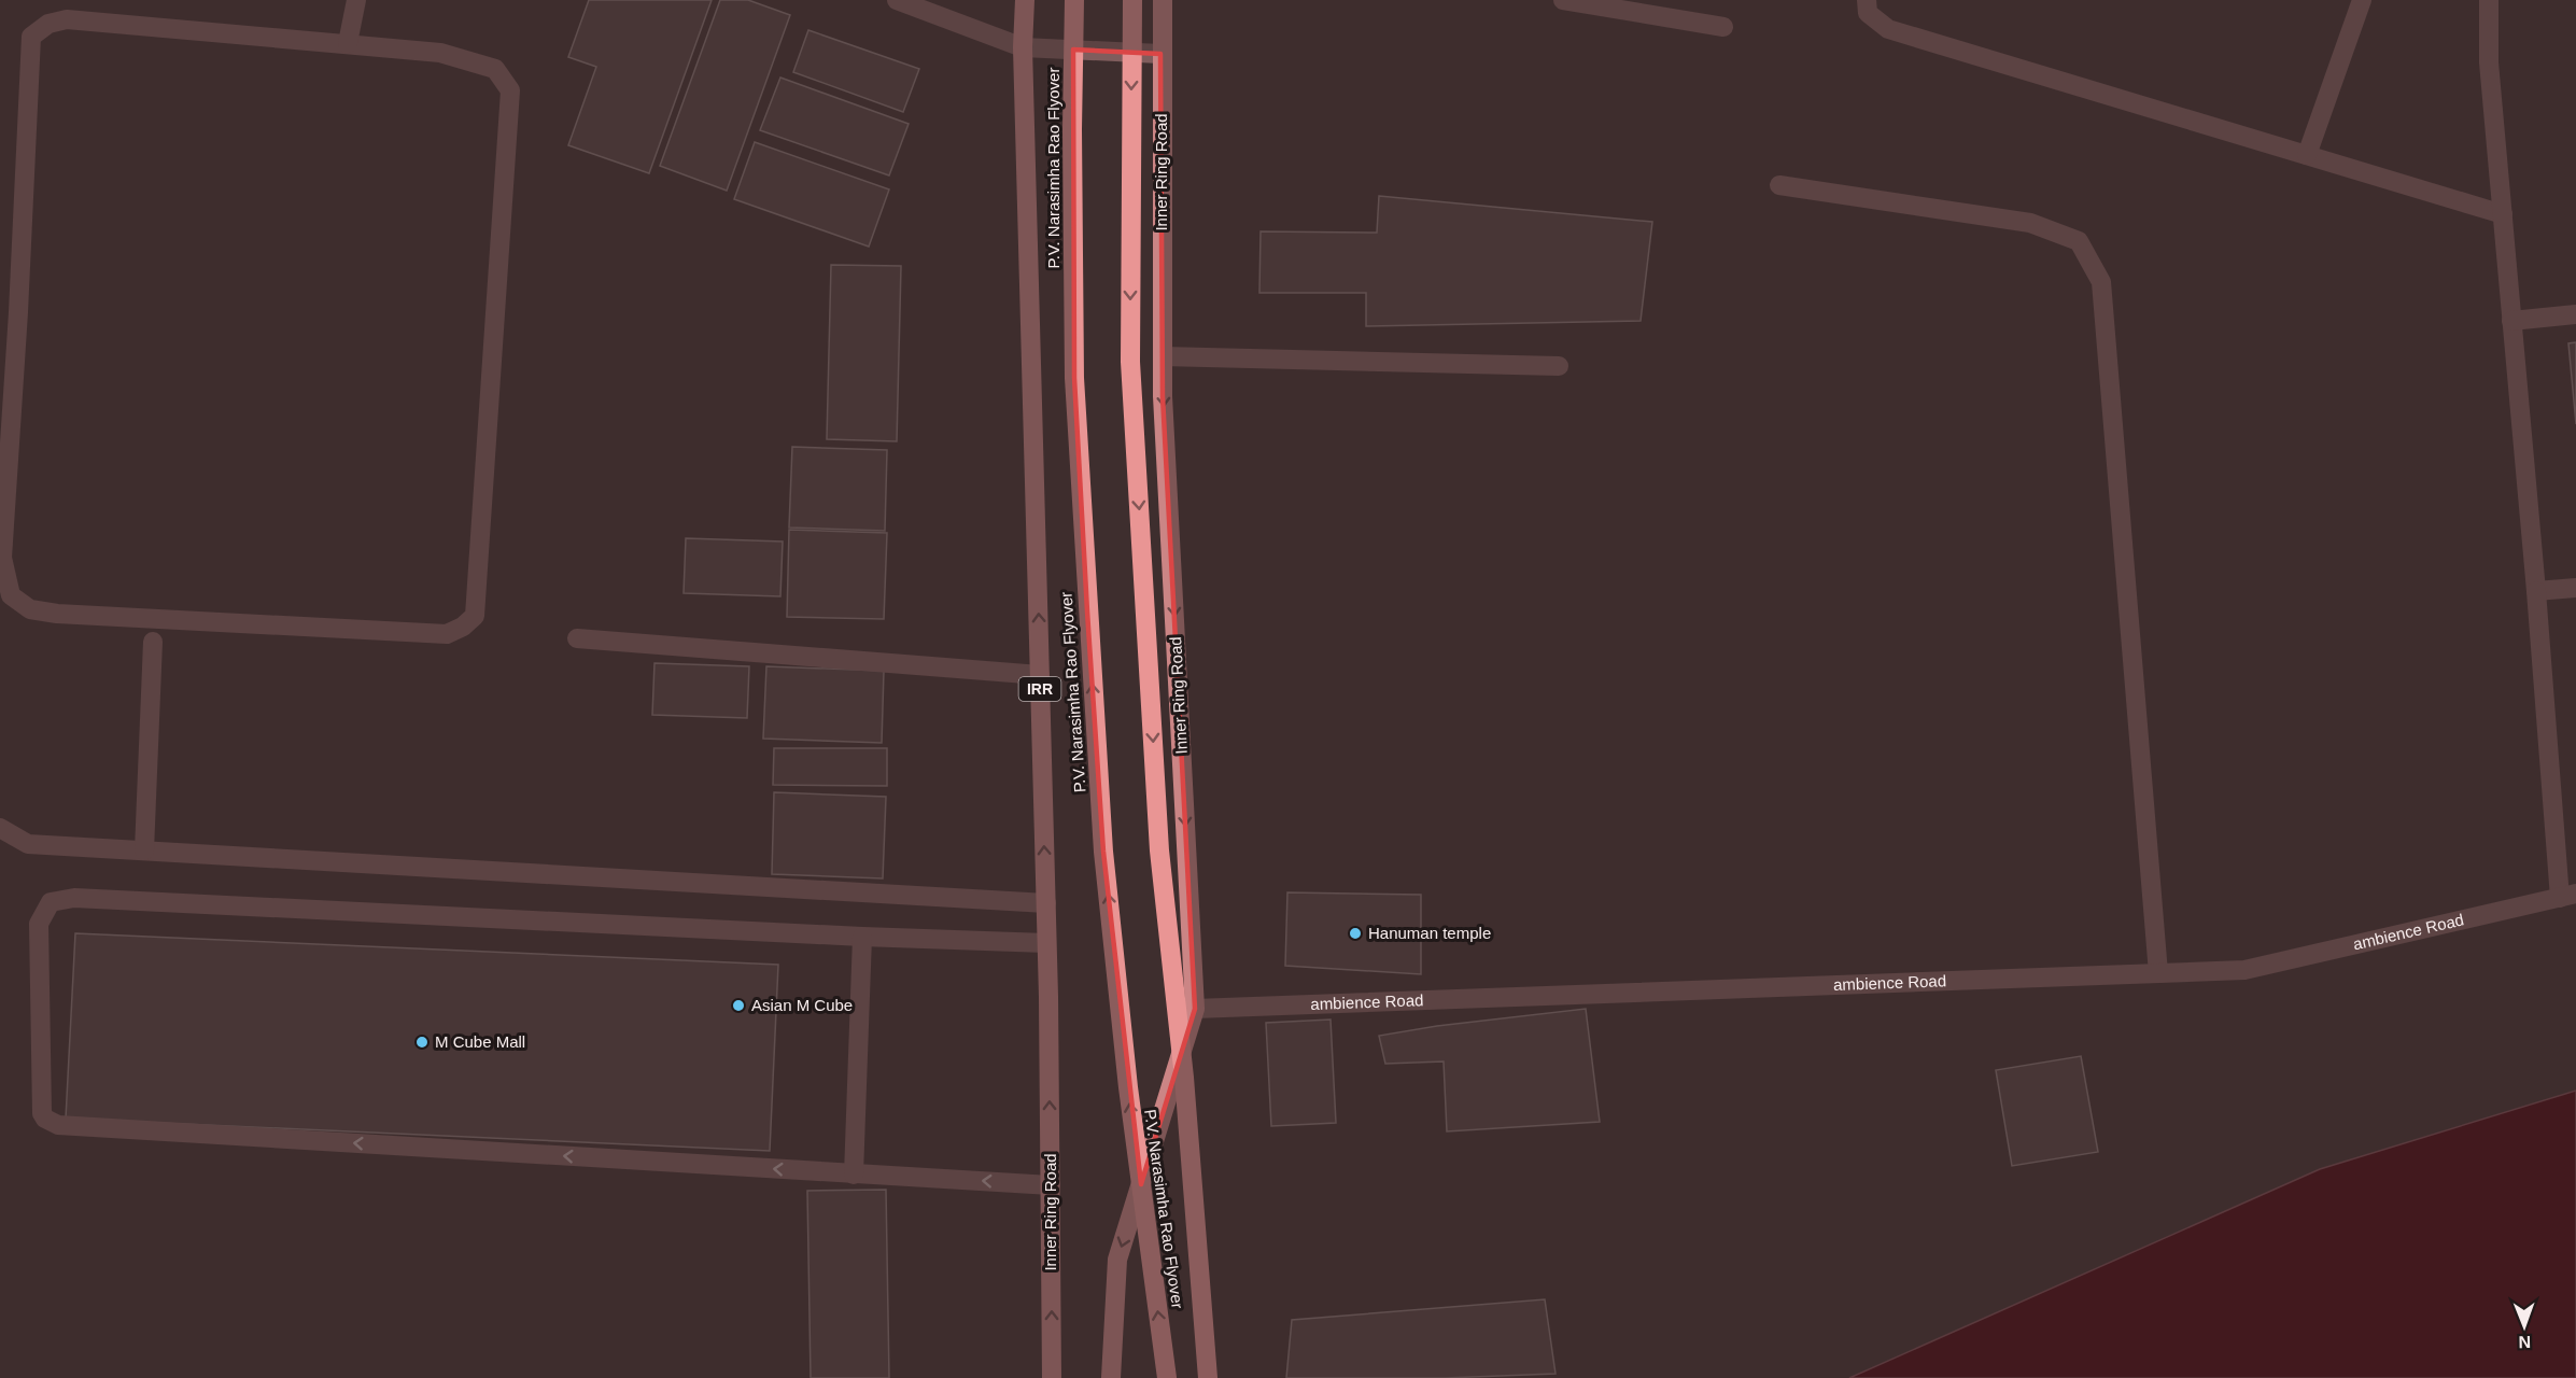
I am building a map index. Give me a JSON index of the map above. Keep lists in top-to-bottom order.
{
  "streets": {
    "highway": ["P.V. Narasimha Rao Flyover"],
    "main road": ["Inner Ring Road", "IRR"],
    "street": ["ambience Road"]
  },
  "crossings": [
    ["Inner Ring Road", "ambience Road"]
  ],
  "places": ["Hanuman temple", "Asian M Cube", "M Cube Mall"],
  "north": "bottom"
}
